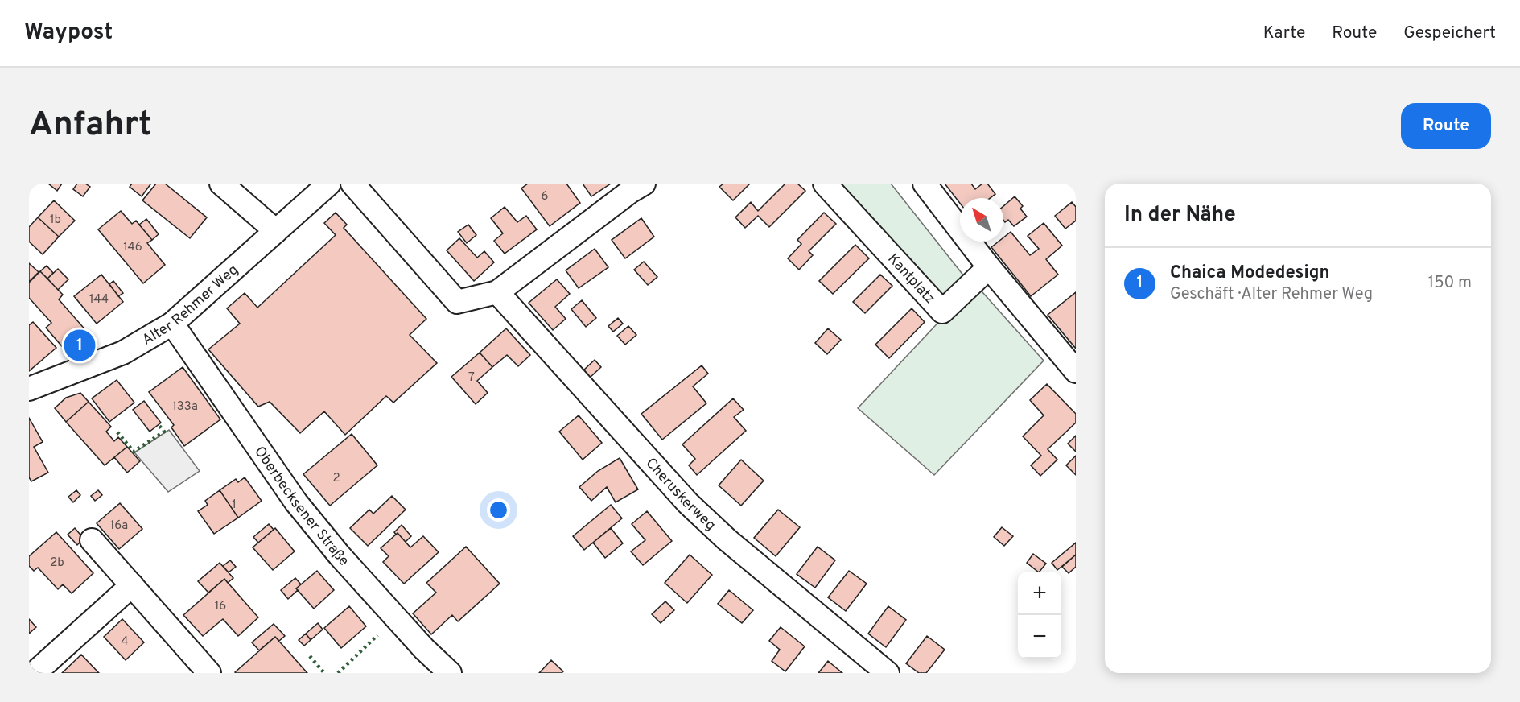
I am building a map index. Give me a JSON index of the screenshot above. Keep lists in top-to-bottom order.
{
  "streets": {
    "street": [
      "Kantplatz",
      "Alter Rehmer Weg",
      "Cheruskerweg",
      "Oberbecksener Straße"
    ]
  },
  "crossings": [
    ["Alter Rehmer Weg", "Oberbecksener Straße"]
  ],
  "house_numbers": [
    "6",
    "1b",
    "146",
    "144",
    "7",
    "133a",
    "2",
    "1",
    "16a",
    "2b",
    "16",
    "4"
  ],
  "north": "top left",
  "page": {
    "header": "Waypost",
    "nav": ["Karte", "Route", "Gespeichert"],
    "buttons": "Route",
    "title": "Anfahrt",
    "heading": "In der Nähe",
    "list": [
      {
        "mark": "1",
        "name": "Chaica Modedesign",
        "note": "Geschäft · Alter Rehmer Weg",
        "value": "150 m"
      }
    ],
    "pins": "1",
    "map_buttons": ["+", "−"]
  }
}
